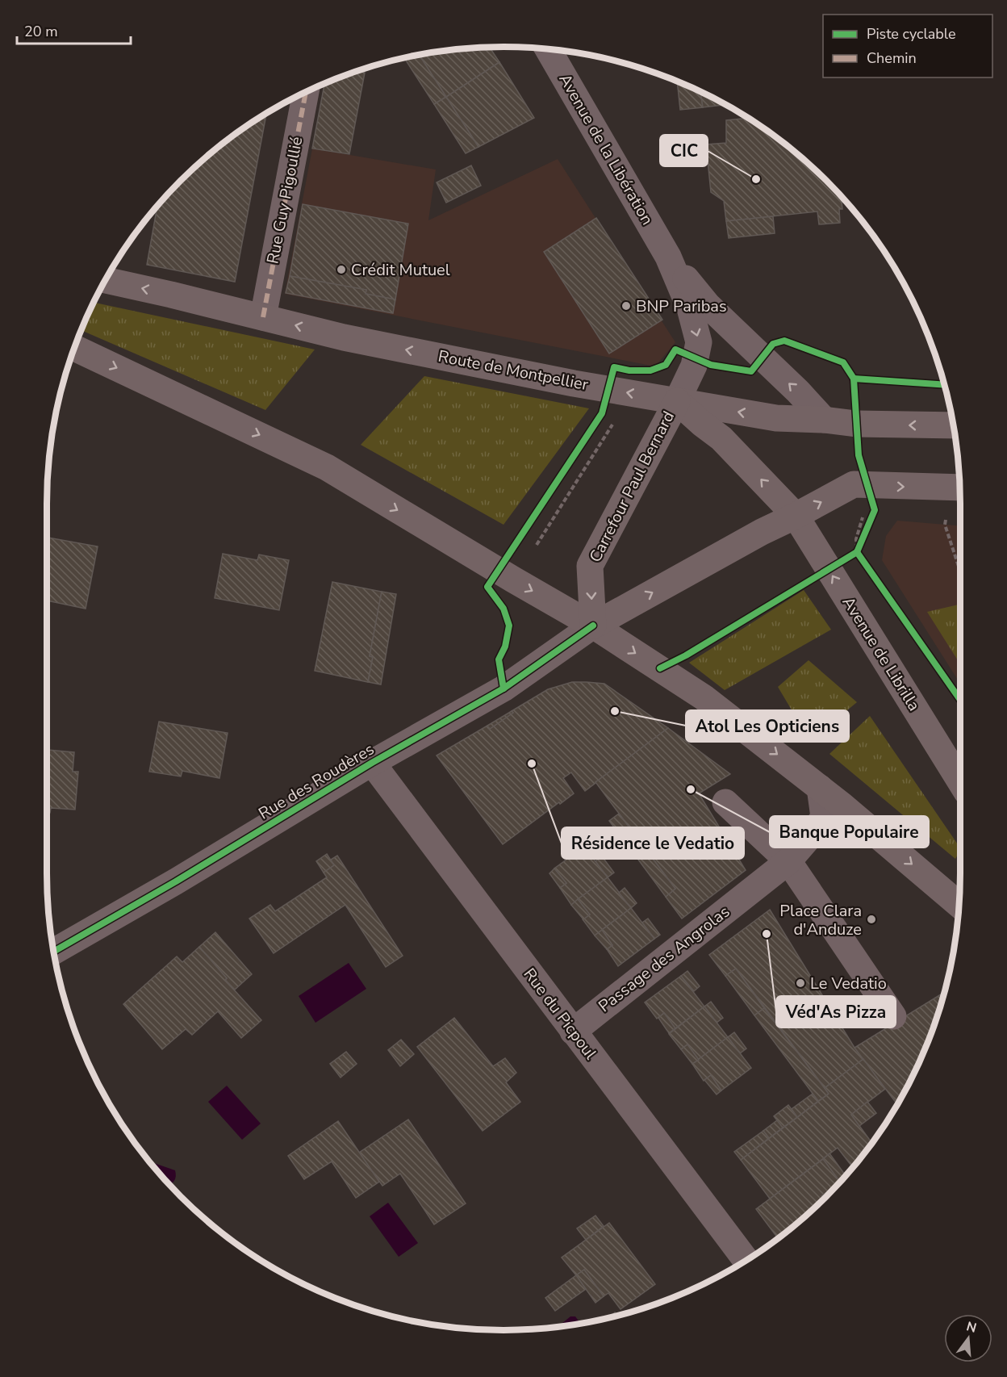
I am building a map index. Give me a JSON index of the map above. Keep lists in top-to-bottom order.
{
  "streets": {
    "main road": ["Route de Montpellier", "Carrefour Paul Bernard", "Avenue de Librilla"],
    "street": [
      "Avenue de la Libération",
      "Rue Guy Pigoullié",
      "Rue des Roudères",
      "Passage des Angrolas",
      "Rue du Picpoul"
    ]
  },
  "crossings": [
    ["Avenue de la Libération", "Route de Montpellier"],
    ["Avenue de la Libération", "Carrefour Paul Bernard"],
    ["Rue Guy Pigoullié", "Route de Montpellier"],
    ["Route de Montpellier", "Carrefour Paul Bernard"],
    ["Carrefour Paul Bernard", "Avenue de Librilla"],
    ["Carrefour Paul Bernard", "Rue des Roudères"],
    ["Rue des Roudères", "Rue du Picpoul"],
    ["Passage des Angrolas", "Rue du Picpoul"]
  ],
  "places": [
    "CIC",
    "Crédit Mutuel",
    "BNP Paribas",
    "Atol Les Opticiens",
    "Résidence le Vedatio",
    "Banque Populaire",
    "Place Clara d'Anduze",
    "Véd'As Pizza",
    "Le Vedatio"
  ],
  "legend": ["Piste cyclable", "Chemin"],
  "scale_bar": "20 m",
  "north": "top"
}
